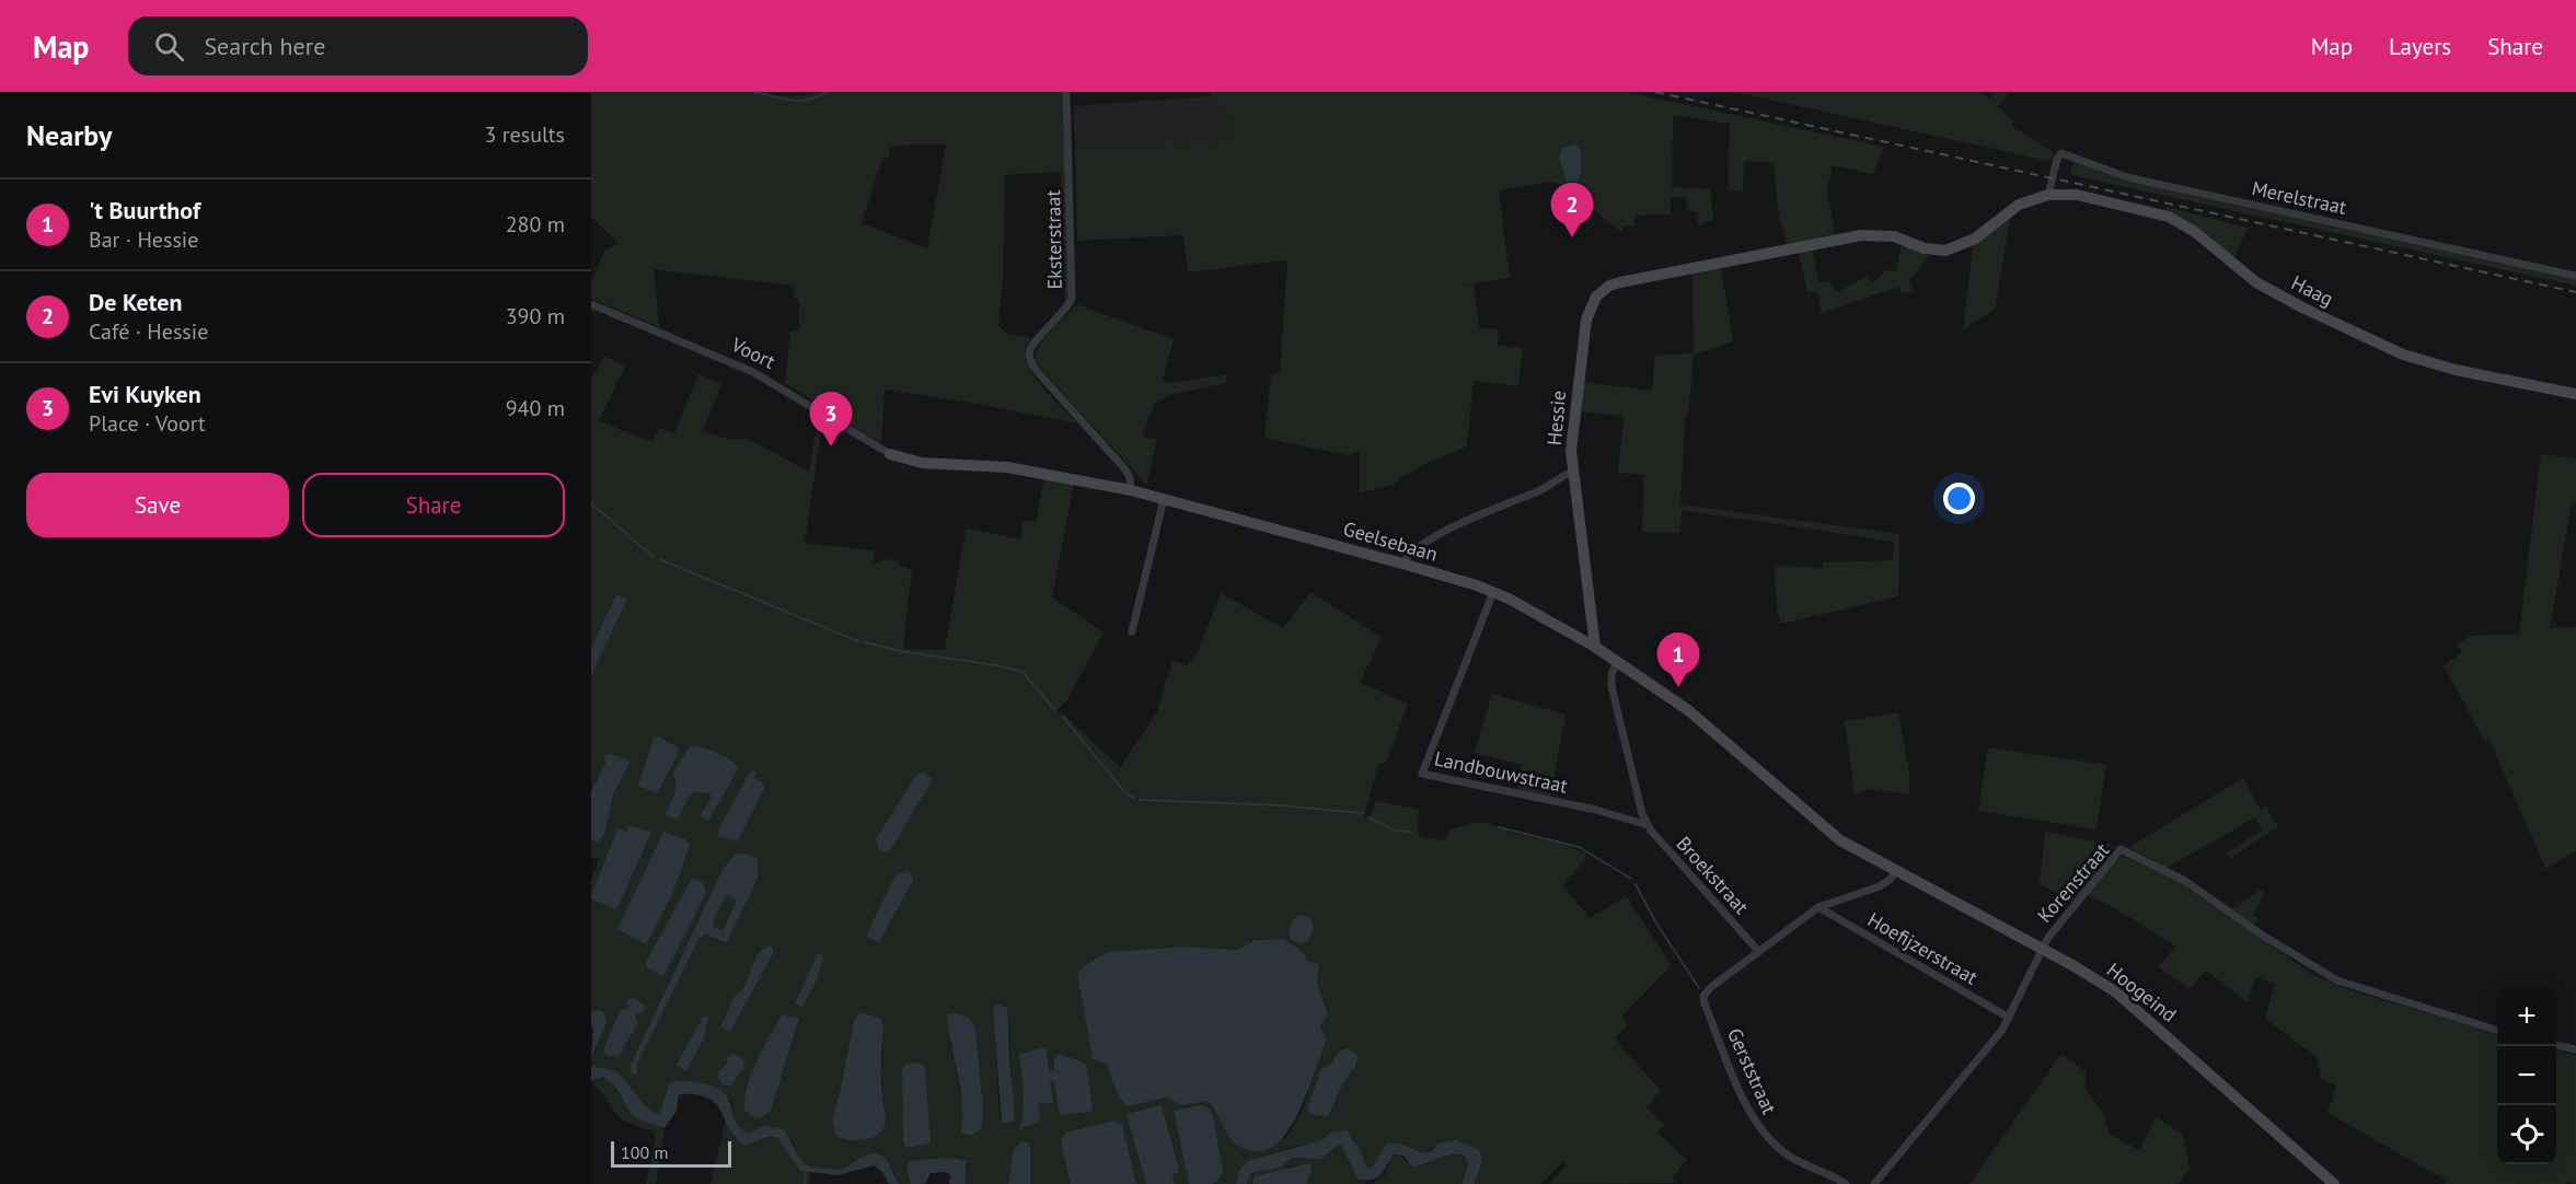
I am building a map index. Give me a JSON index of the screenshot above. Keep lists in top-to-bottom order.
{
  "streets": {
    "street": [
      "Merelstraat",
      "Eksterstraat",
      "Haag",
      "Voort",
      "Hessie",
      "Geelsebaan",
      "Landbouwstraat",
      "Broekstraat",
      "Korenstraat",
      "Hoefijzerstraat",
      "Hoogeind",
      "Gerststraat"
    ]
  },
  "crossings": [
    ["Merelstraat", "Haag"],
    ["Merelstraat", "Hessie"],
    ["Eksterstraat", "Geelsebaan"],
    ["Haag", "Hessie"],
    ["Voort", "Geelsebaan"],
    ["Hessie", "Geelsebaan"],
    ["Geelsebaan", "Landbouwstraat"],
    ["Landbouwstraat", "Broekstraat"],
    ["Broekstraat", "Gerststraat"],
    ["Korenstraat", "Hoefijzerstraat"],
    ["Korenstraat", "Hoogeind"]
  ],
  "scale_bar": "100 m",
  "page": {
    "header": "Map",
    "search": "Search here",
    "nav": ["Map", "Layers", "Share"],
    "heading": ["Nearby", "3 results"],
    "list": [
      {
        "mark": "1",
        "name": "'t Buurthof",
        "note": "Bar · Hessie",
        "value": "280 m"
      },
      {
        "mark": "2",
        "name": "De Keten",
        "note": "Café · Hessie",
        "value": "390 m"
      },
      {
        "mark": "3",
        "name": "Evi Kuyken",
        "note": "Place · Voort",
        "value": "940 m"
      }
    ],
    "pins": ["2", "3", "1"],
    "buttons": ["Save", "Share"],
    "map_buttons": ["+", "−"],
    "scale": "100 m"
  }
}
